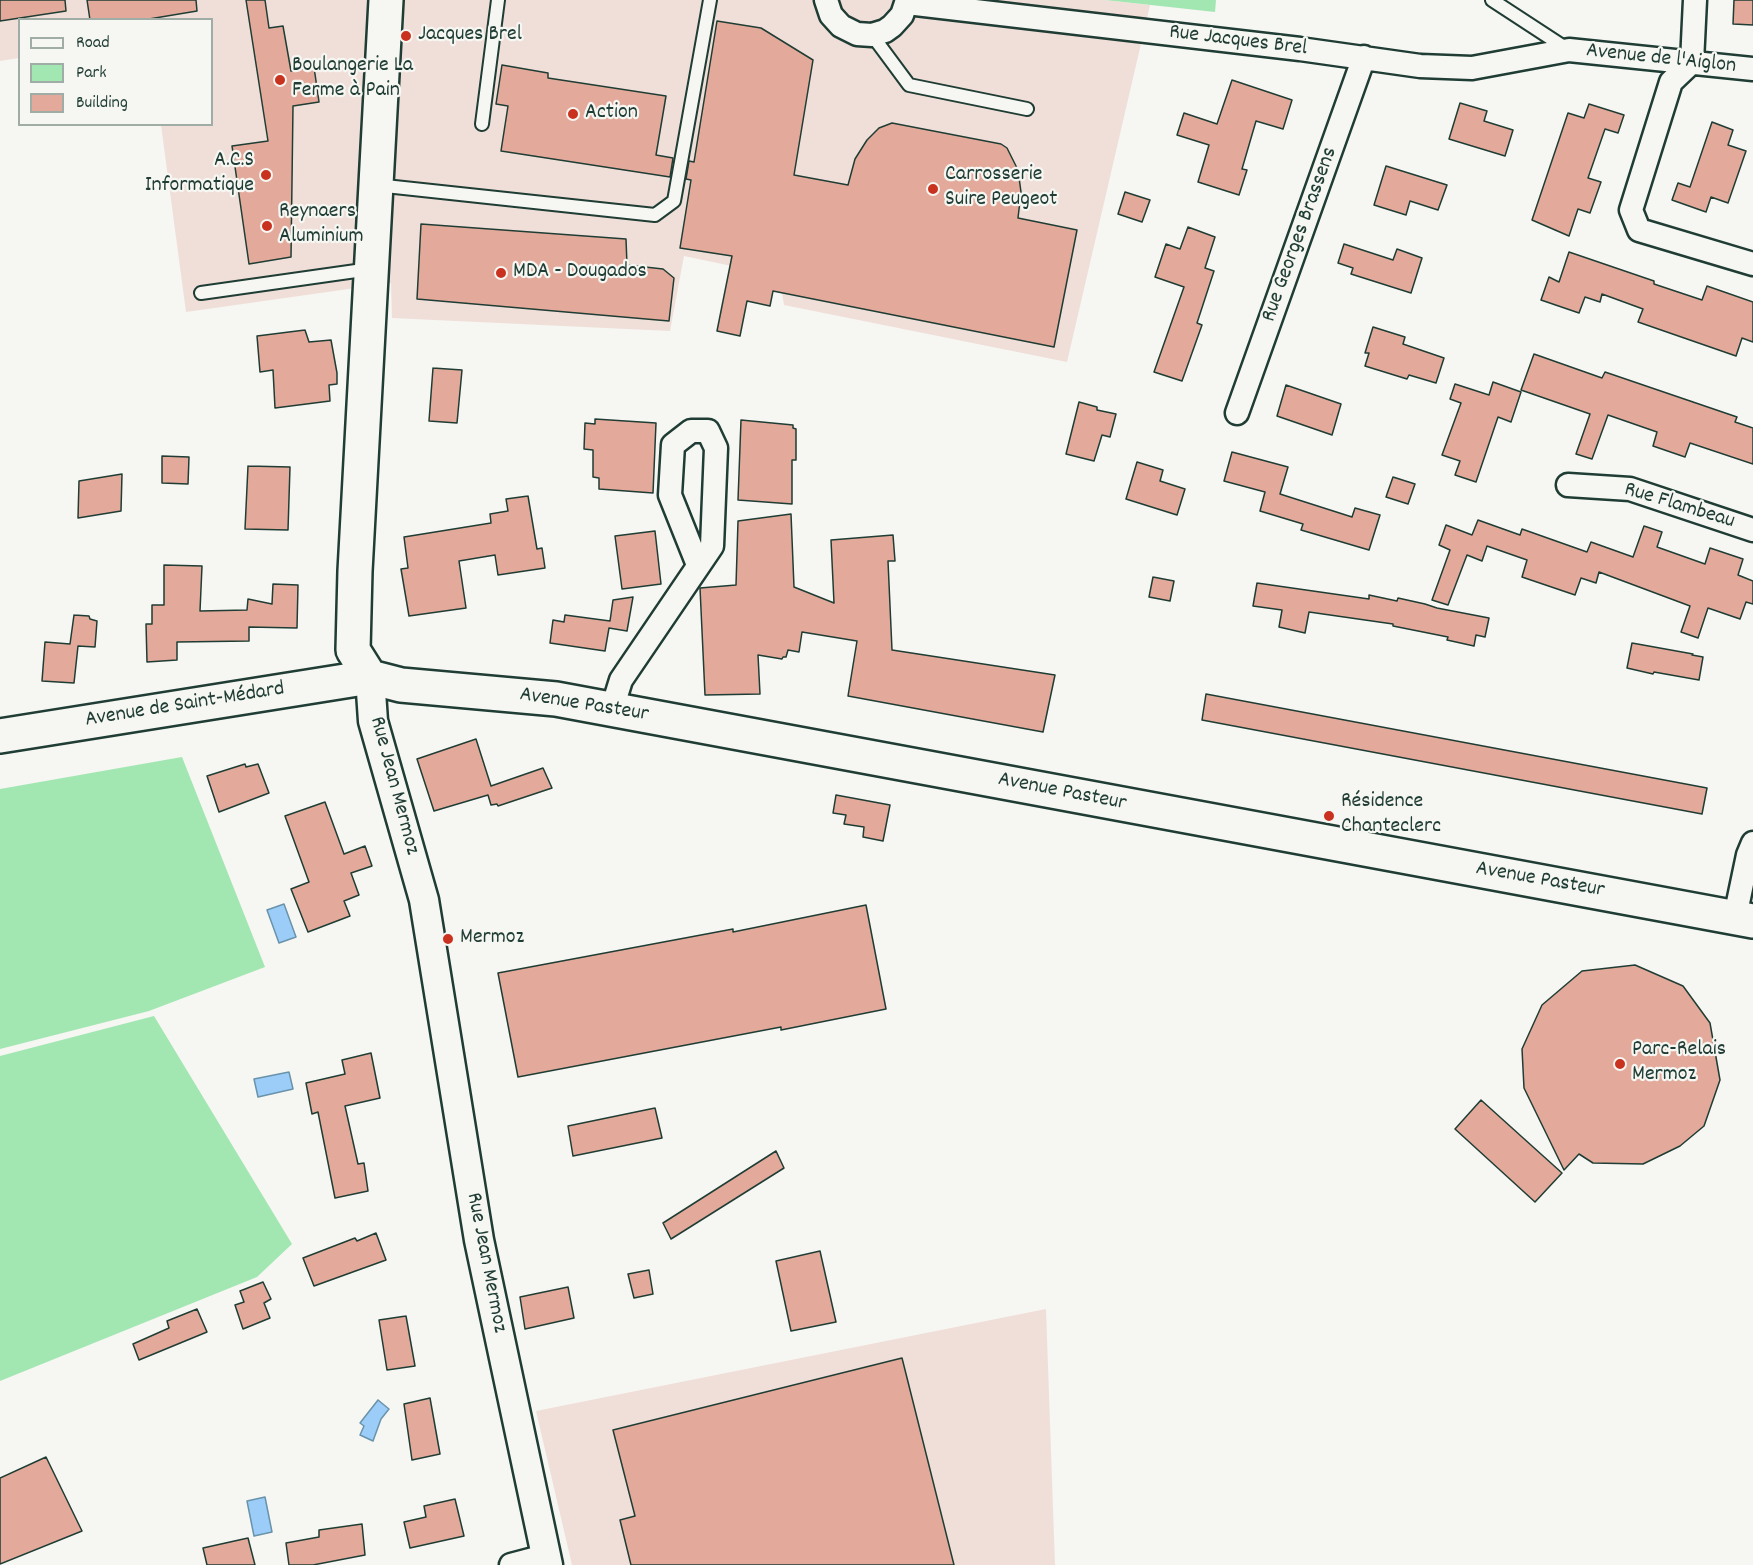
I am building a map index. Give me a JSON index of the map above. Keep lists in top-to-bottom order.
{
  "streets": {
    "main road": ["Avenue de Saint-Médard", "Avenue Pasteur", "Rue Jean Mermoz"],
    "street": [
      "Rue Jacques Brel",
      "Avenue de l'Aiglon",
      "Rue Georges Brassens",
      "Rue Flambeau"
    ]
  },
  "crossings": [
    ["Rue Jacques Brel", "Avenue de l'Aiglon"],
    ["Rue Jacques Brel", "Rue Georges Brassens"],
    ["Avenue de Saint-Médard", "Avenue Pasteur"],
    ["Avenue de Saint-Médard", "Rue Jean Mermoz"],
    ["Avenue Pasteur", "Rue Jean Mermoz"]
  ],
  "places": [
    "Jacques Brel",
    "Boulangerie La Ferme à Pain",
    "Action",
    "A.C.S Informatique",
    "Carrosserie Suire Peugeot",
    "Reynaers Aluminium",
    "MDA - Dougados",
    "Résidence Chanteclerc",
    "Mermoz",
    "Parc-Relais Mermoz"
  ],
  "legend": ["Road", "Park", "Building"]
}
